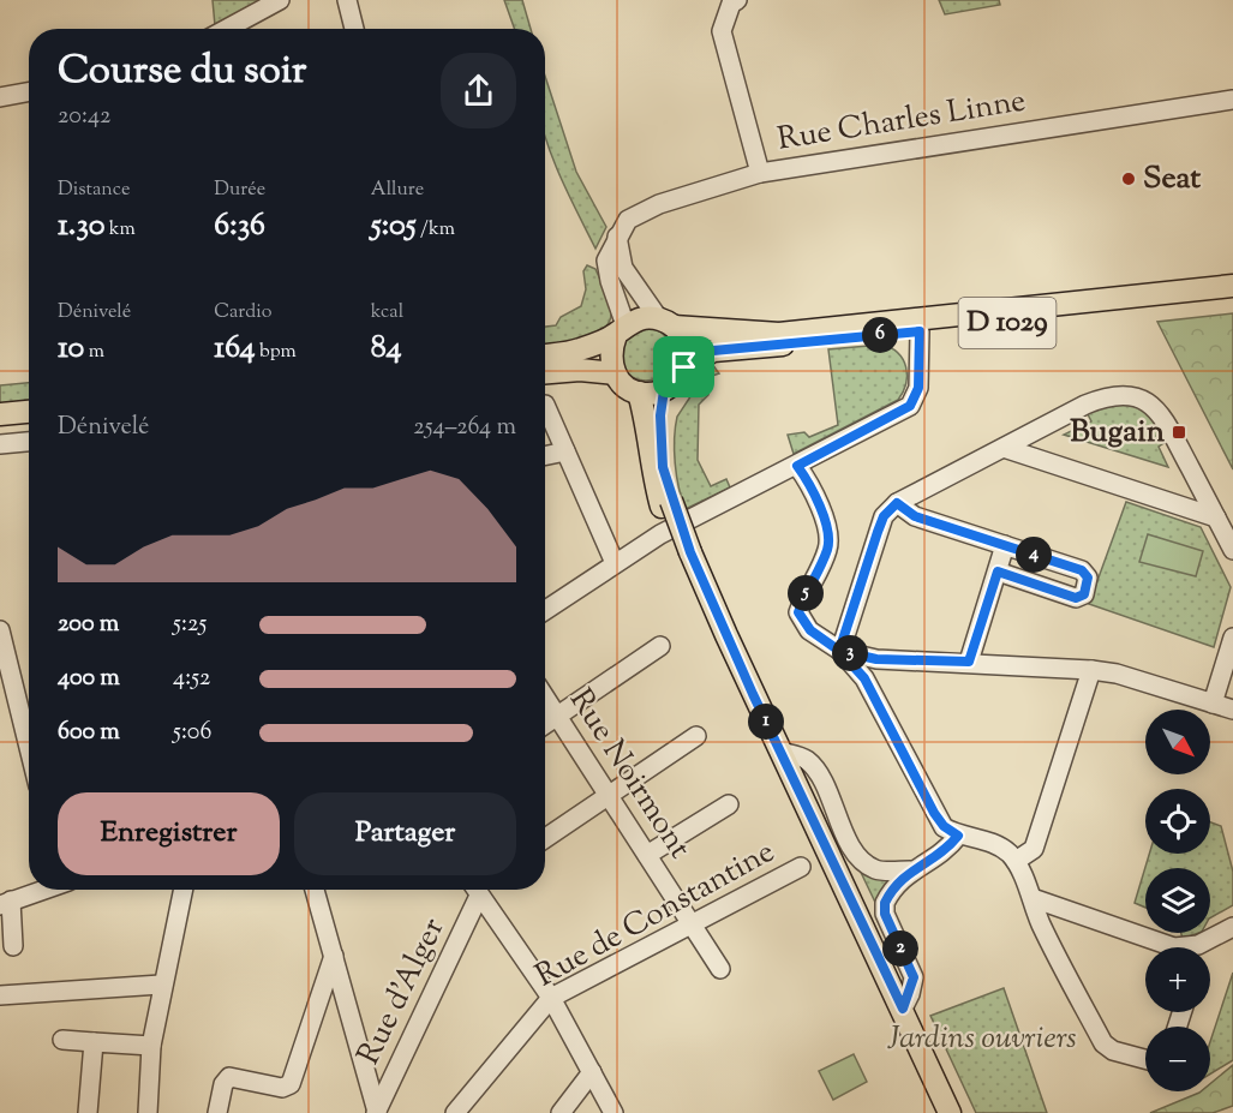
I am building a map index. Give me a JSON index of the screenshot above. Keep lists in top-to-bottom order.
{
  "streets": {
    "main road": ["D 1029"],
    "street": [
      "Rue Charles Linne",
      "Rue Noirmont",
      "Rue de Constantine",
      "Rue d'Alger"
    ]
  },
  "crossings": [
    ["Rue Noirmont", "Rue de Constantine"]
  ],
  "parks": ["Jardins ouvriers"],
  "places": {
    "other": ["Seat"],
    "transit": ["Bugain"]
  },
  "north": "bottom right",
  "page": {
    "heading": ["Course du soir", "20:42"],
    "stats": [
      ["Distance", "1.30 km"],
      ["Durée", "6:36"],
      ["Allure", "5:05 /km"],
      ["Dénivelé", "10 m"],
      ["Cardio", "164 bpm"],
      ["kcal", "84"]
    ],
    "pins": [
      "6",
      "4",
      "5",
      "3",
      "1",
      "2"
    ],
    "chart": ["Dénivelé", "254–264 m"],
    "list": [
      {
        "name": "200 m",
        "note": "5:25"
      },
      {
        "name": "400 m",
        "note": "4:52"
      },
      {
        "name": "600 m",
        "note": "5:06"
      }
    ],
    "map_buttons": ["+", "−"],
    "buttons": ["Enregistrer", "Partager"]
  }
}
